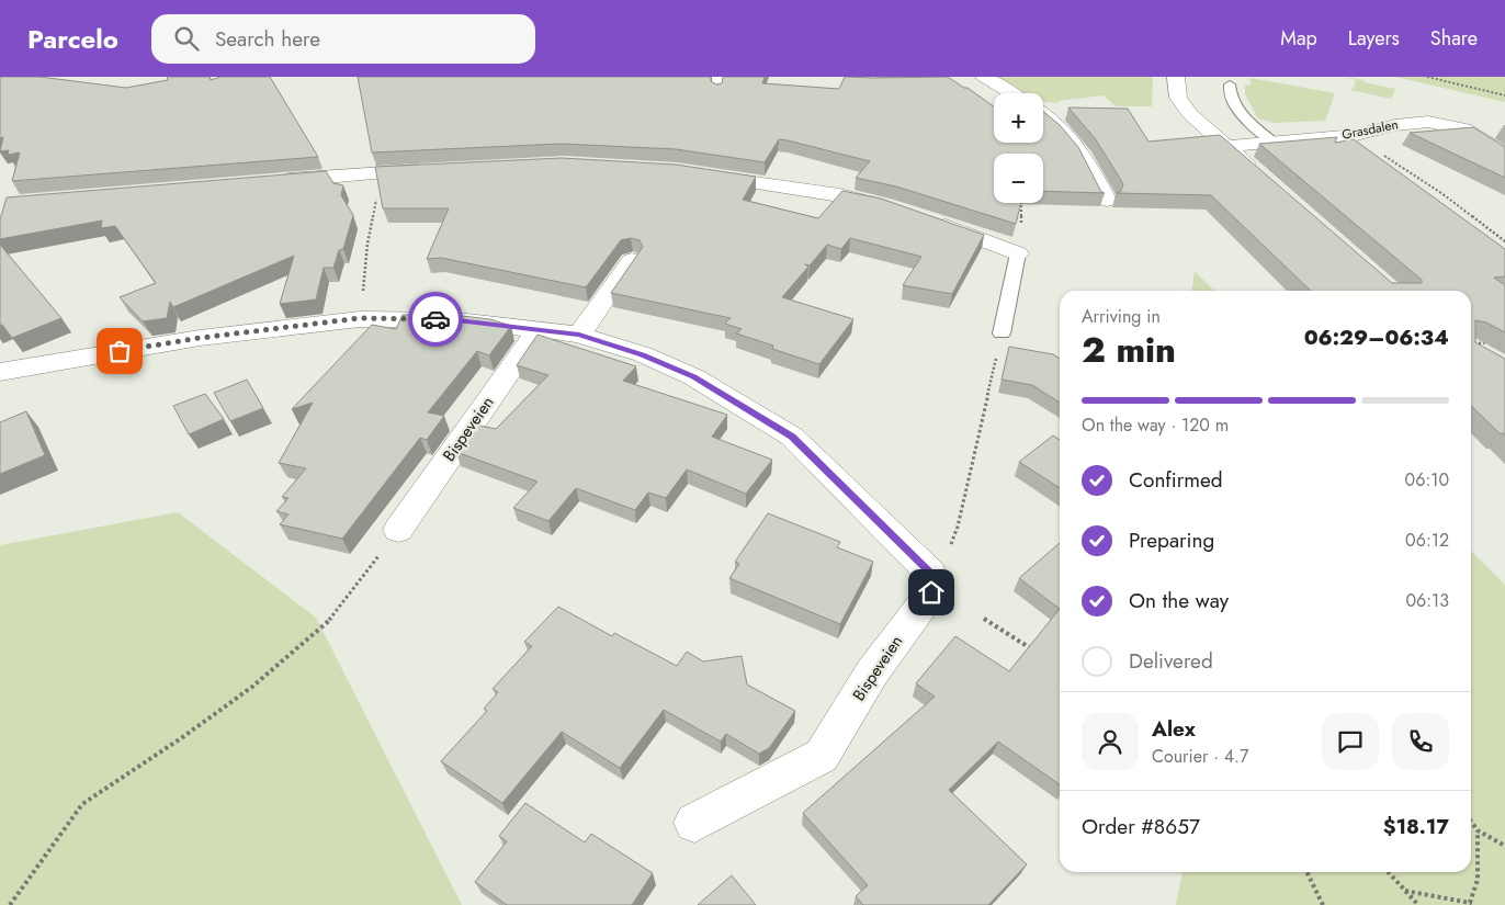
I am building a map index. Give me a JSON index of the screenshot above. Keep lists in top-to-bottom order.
{
  "streets": {
    "street": ["Grasdalen", "Bispeveien"]
  },
  "page": {
    "header": "Parcelo",
    "search": "Search here",
    "nav": ["Map", "Layers", "Share"],
    "map_buttons": ["+", "−"],
    "heading": ["2 min", "Arriving in", "06:29–06:34"],
    "panel": [
      "Alex",
      "Courier · 4.7",
      "Order #8657",
      "$18.17"
    ],
    "bar": "On the way · 120 m",
    "list": [
      ["Confirmed", "06:10"],
      ["Preparing", "06:12"],
      ["On the way", "06:13"],
      "Delivered"
    ]
  }
}
